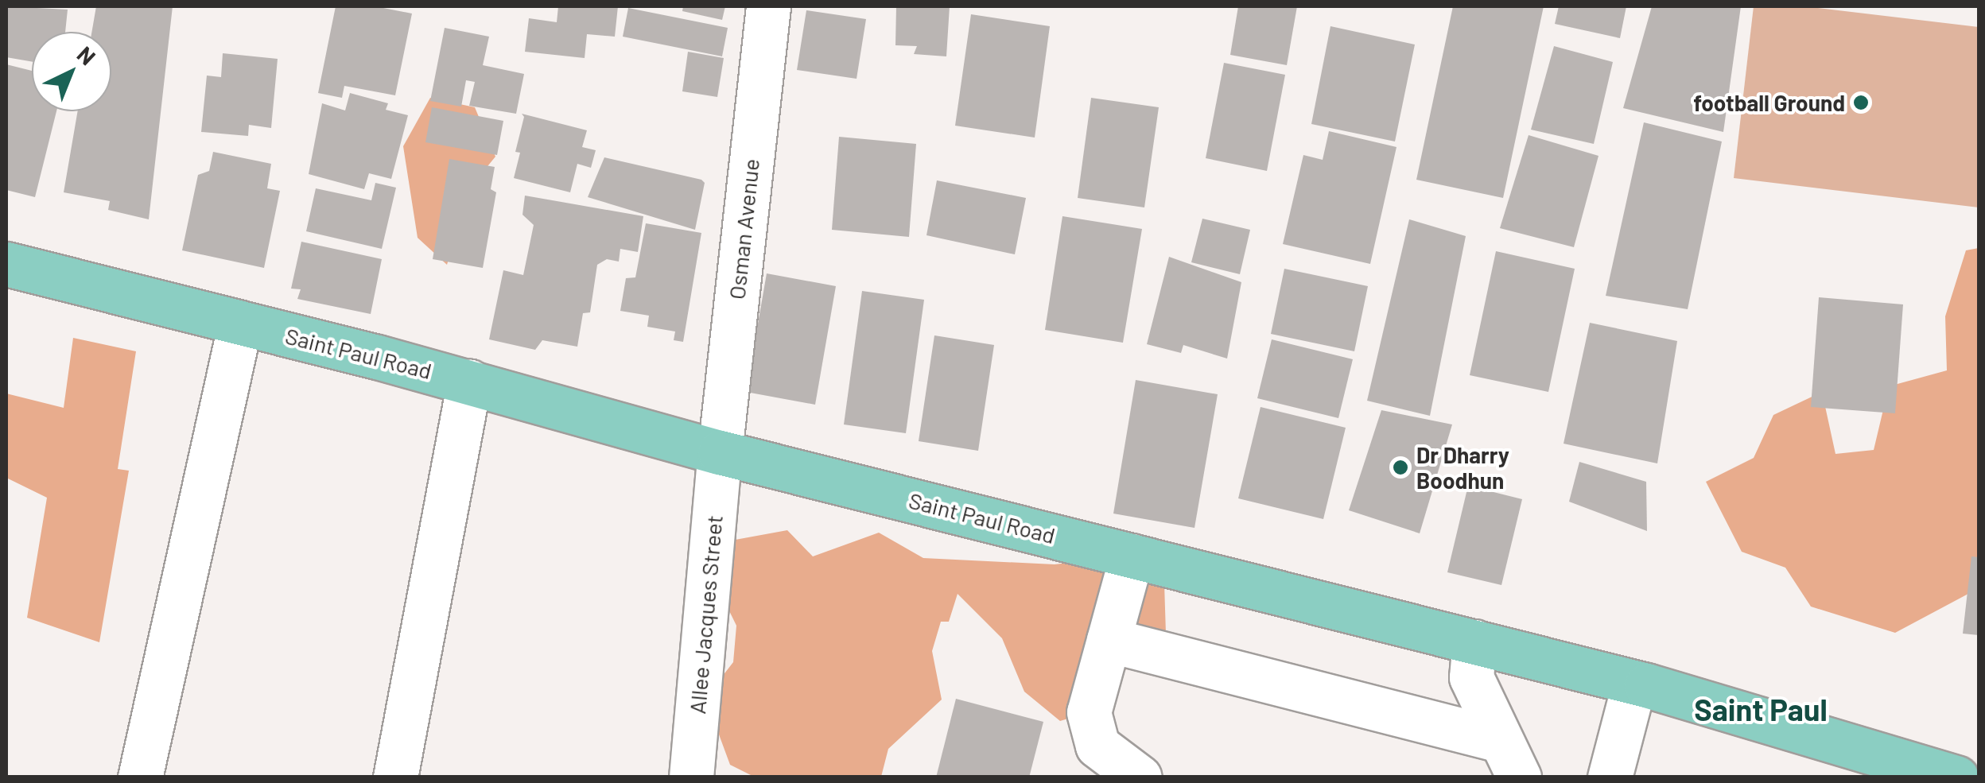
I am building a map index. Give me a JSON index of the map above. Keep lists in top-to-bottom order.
{
  "streets": {
    "main road": ["Saint Paul Road"],
    "street": ["Osman Avenue", "Allee Jacques Street"]
  },
  "crossings": [
    ["Osman Avenue", "Saint Paul Road"],
    ["Osman Avenue", "Allee Jacques Street"],
    ["Saint Paul Road", "Allee Jacques Street"]
  ],
  "districts": ["Saint Paul"],
  "places": ["football Ground", "Dr Dharry Boodhun"],
  "north": "top right"
}
